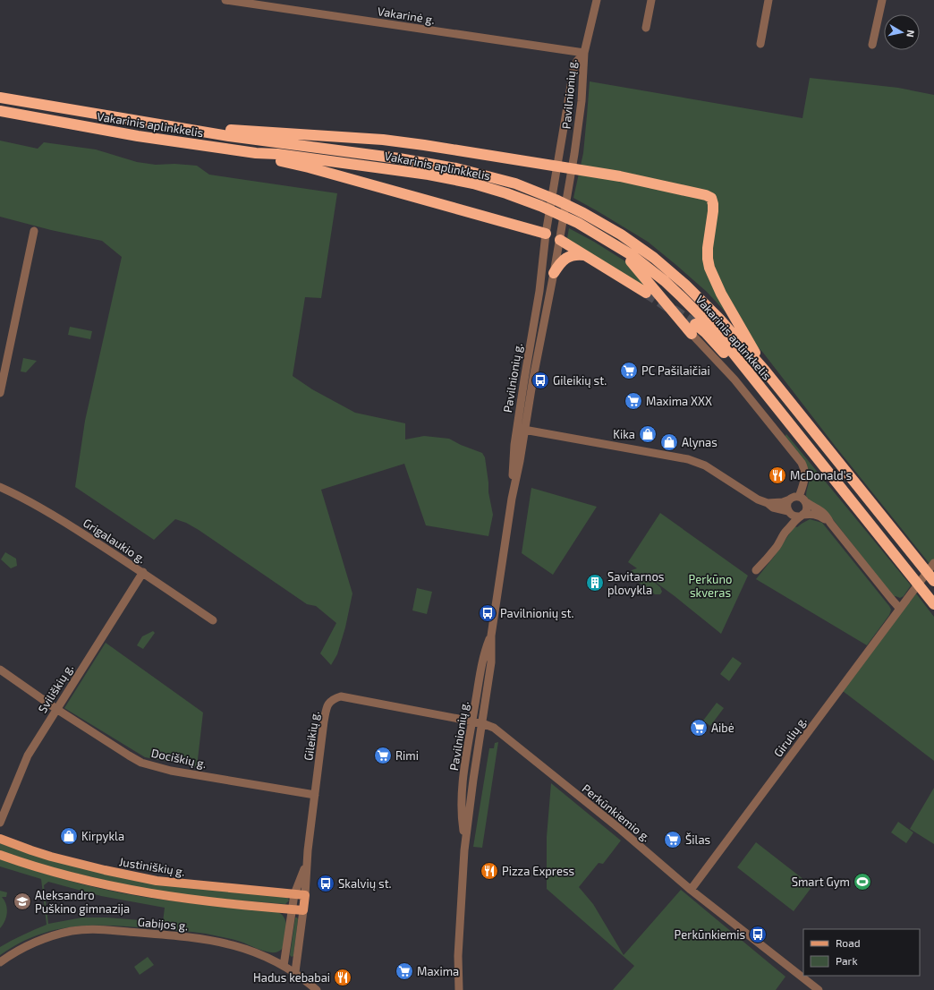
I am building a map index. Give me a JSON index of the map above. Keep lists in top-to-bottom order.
{
  "streets": {
    "highway": ["Vakarinis aplinkkelis"],
    "main road": ["Gileikių g.", "Justiniškių g."],
    "street": [
      "Vakarinė g.",
      "Pavilnionių g.",
      "Grigalaukio g.",
      "Sviliškių g.",
      "Girulių g.",
      "Dociškių g.",
      "Perkūnkiemio g.",
      "Gabijos g."
    ]
  },
  "crossings": [
    ["Vakarinė g.", "Pavilnionių g."],
    ["Pavilnionių g.", "Gileikių g."],
    ["Pavilnionių g.", "Perkūnkiemio g."],
    ["Grigalaukio g.", "Sviliškių g."],
    ["Sviliškių g.", "Dociškių g."],
    ["Gileikių g.", "Dociškių g."],
    ["Gileikių g.", "Perkūnkiemio g."],
    ["Gileikių g.", "Justiniškių g."],
    ["Gileikių g.", "Gabijos g."],
    ["Girulių g.", "Perkūnkiemio g."]
  ],
  "parks": ["Perkūno skveras"],
  "places": {
    "supermarket": [
      "PC Pašilaičiai",
      "Maxima XXX",
      "Aibė",
      "Rimi",
      "Šilas",
      "Maxima"
    ],
    "bus stop": [
      "Gileikių st.",
      "Pavilnionių st.",
      "Skalvių st.",
      "Perkūnkiemis"
    ],
    "shop": ["Kika", "Alynas", "Kirpykla"],
    "restaurant": ["McDonald's", "Pizza Express", "Hadus kebabai"],
    "building": ["Savitarnos plovykla"],
    "sports": ["Smart Gym"],
    "school or university": ["Aleksandro Puškino gimnazija"]
  },
  "legend": ["Road", "Park"],
  "north": "right"
}
